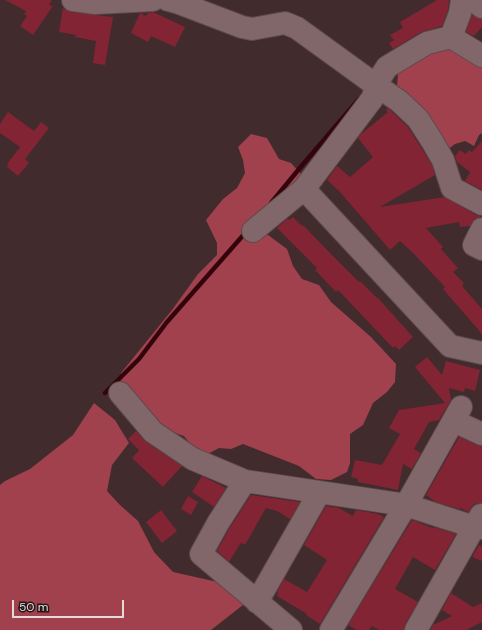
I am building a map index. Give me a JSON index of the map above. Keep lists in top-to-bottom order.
{
  "scale_bar": "50 m"
}
